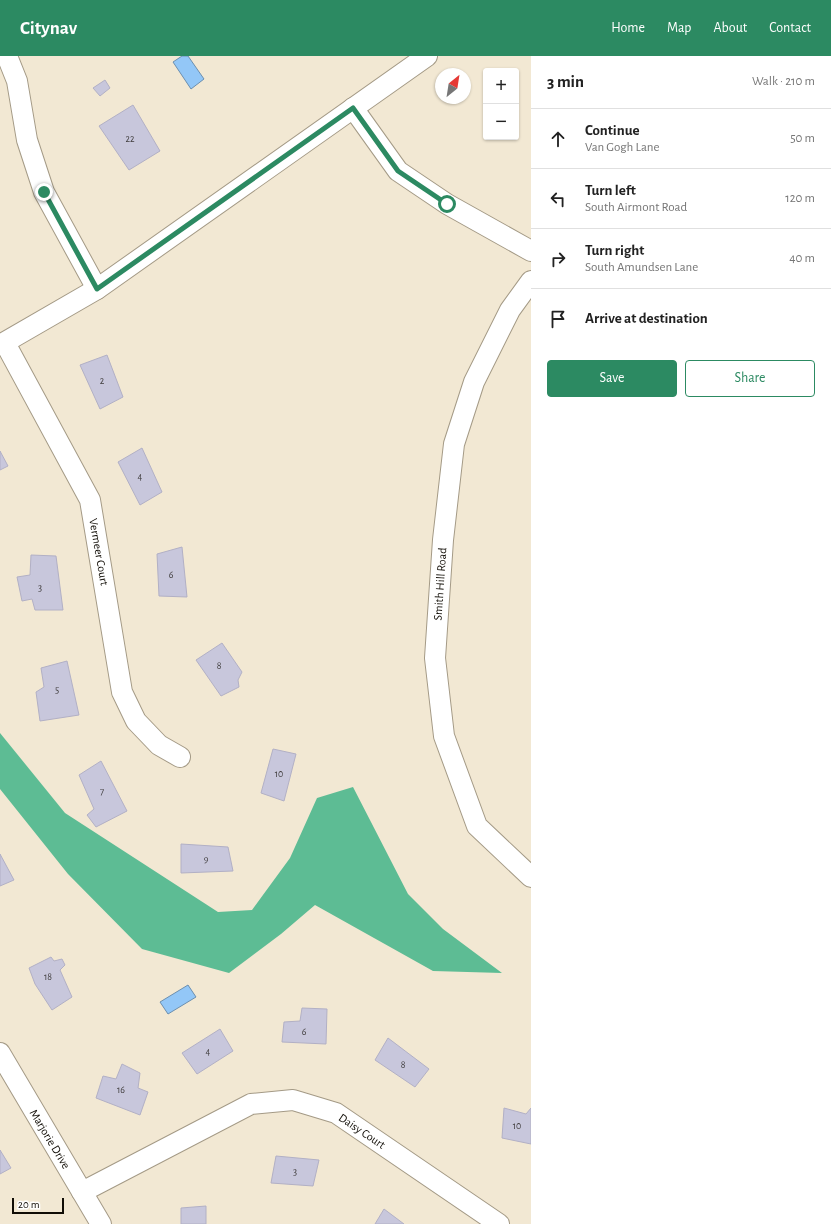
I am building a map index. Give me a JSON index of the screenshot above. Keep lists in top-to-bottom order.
{
  "streets": {
    "street": [
      "Vermeer Court",
      "Smith Hill Road",
      "Daisy Court",
      "Marjorie Drive"
    ]
  },
  "crossings": [
    ["Daisy Court", "Marjorie Drive"]
  ],
  "house_numbers": [
    "22",
    "2",
    "4",
    "6",
    "3",
    "8",
    "5",
    "10",
    "7",
    "9",
    "18",
    "6",
    "4",
    "8",
    "16",
    "10",
    "3"
  ],
  "scale_bar": "20 m",
  "north": "top right",
  "page": {
    "header": "Citynav",
    "nav": [
      "Home",
      "Map",
      "About",
      "Contact"
    ],
    "heading": ["3 min", "Walk · 210 m"],
    "map_buttons": ["+", "−"],
    "list": [
      ["Continue", "Van Gogh Lane", "50 m"],
      ["Turn left", "South Airmont Road", "120 m"],
      ["Turn right", "South Amundsen Lane", "40 m"],
      "Arrive at destination"
    ],
    "buttons": ["Save", "Share"],
    "scale": "20 m"
  }
}
